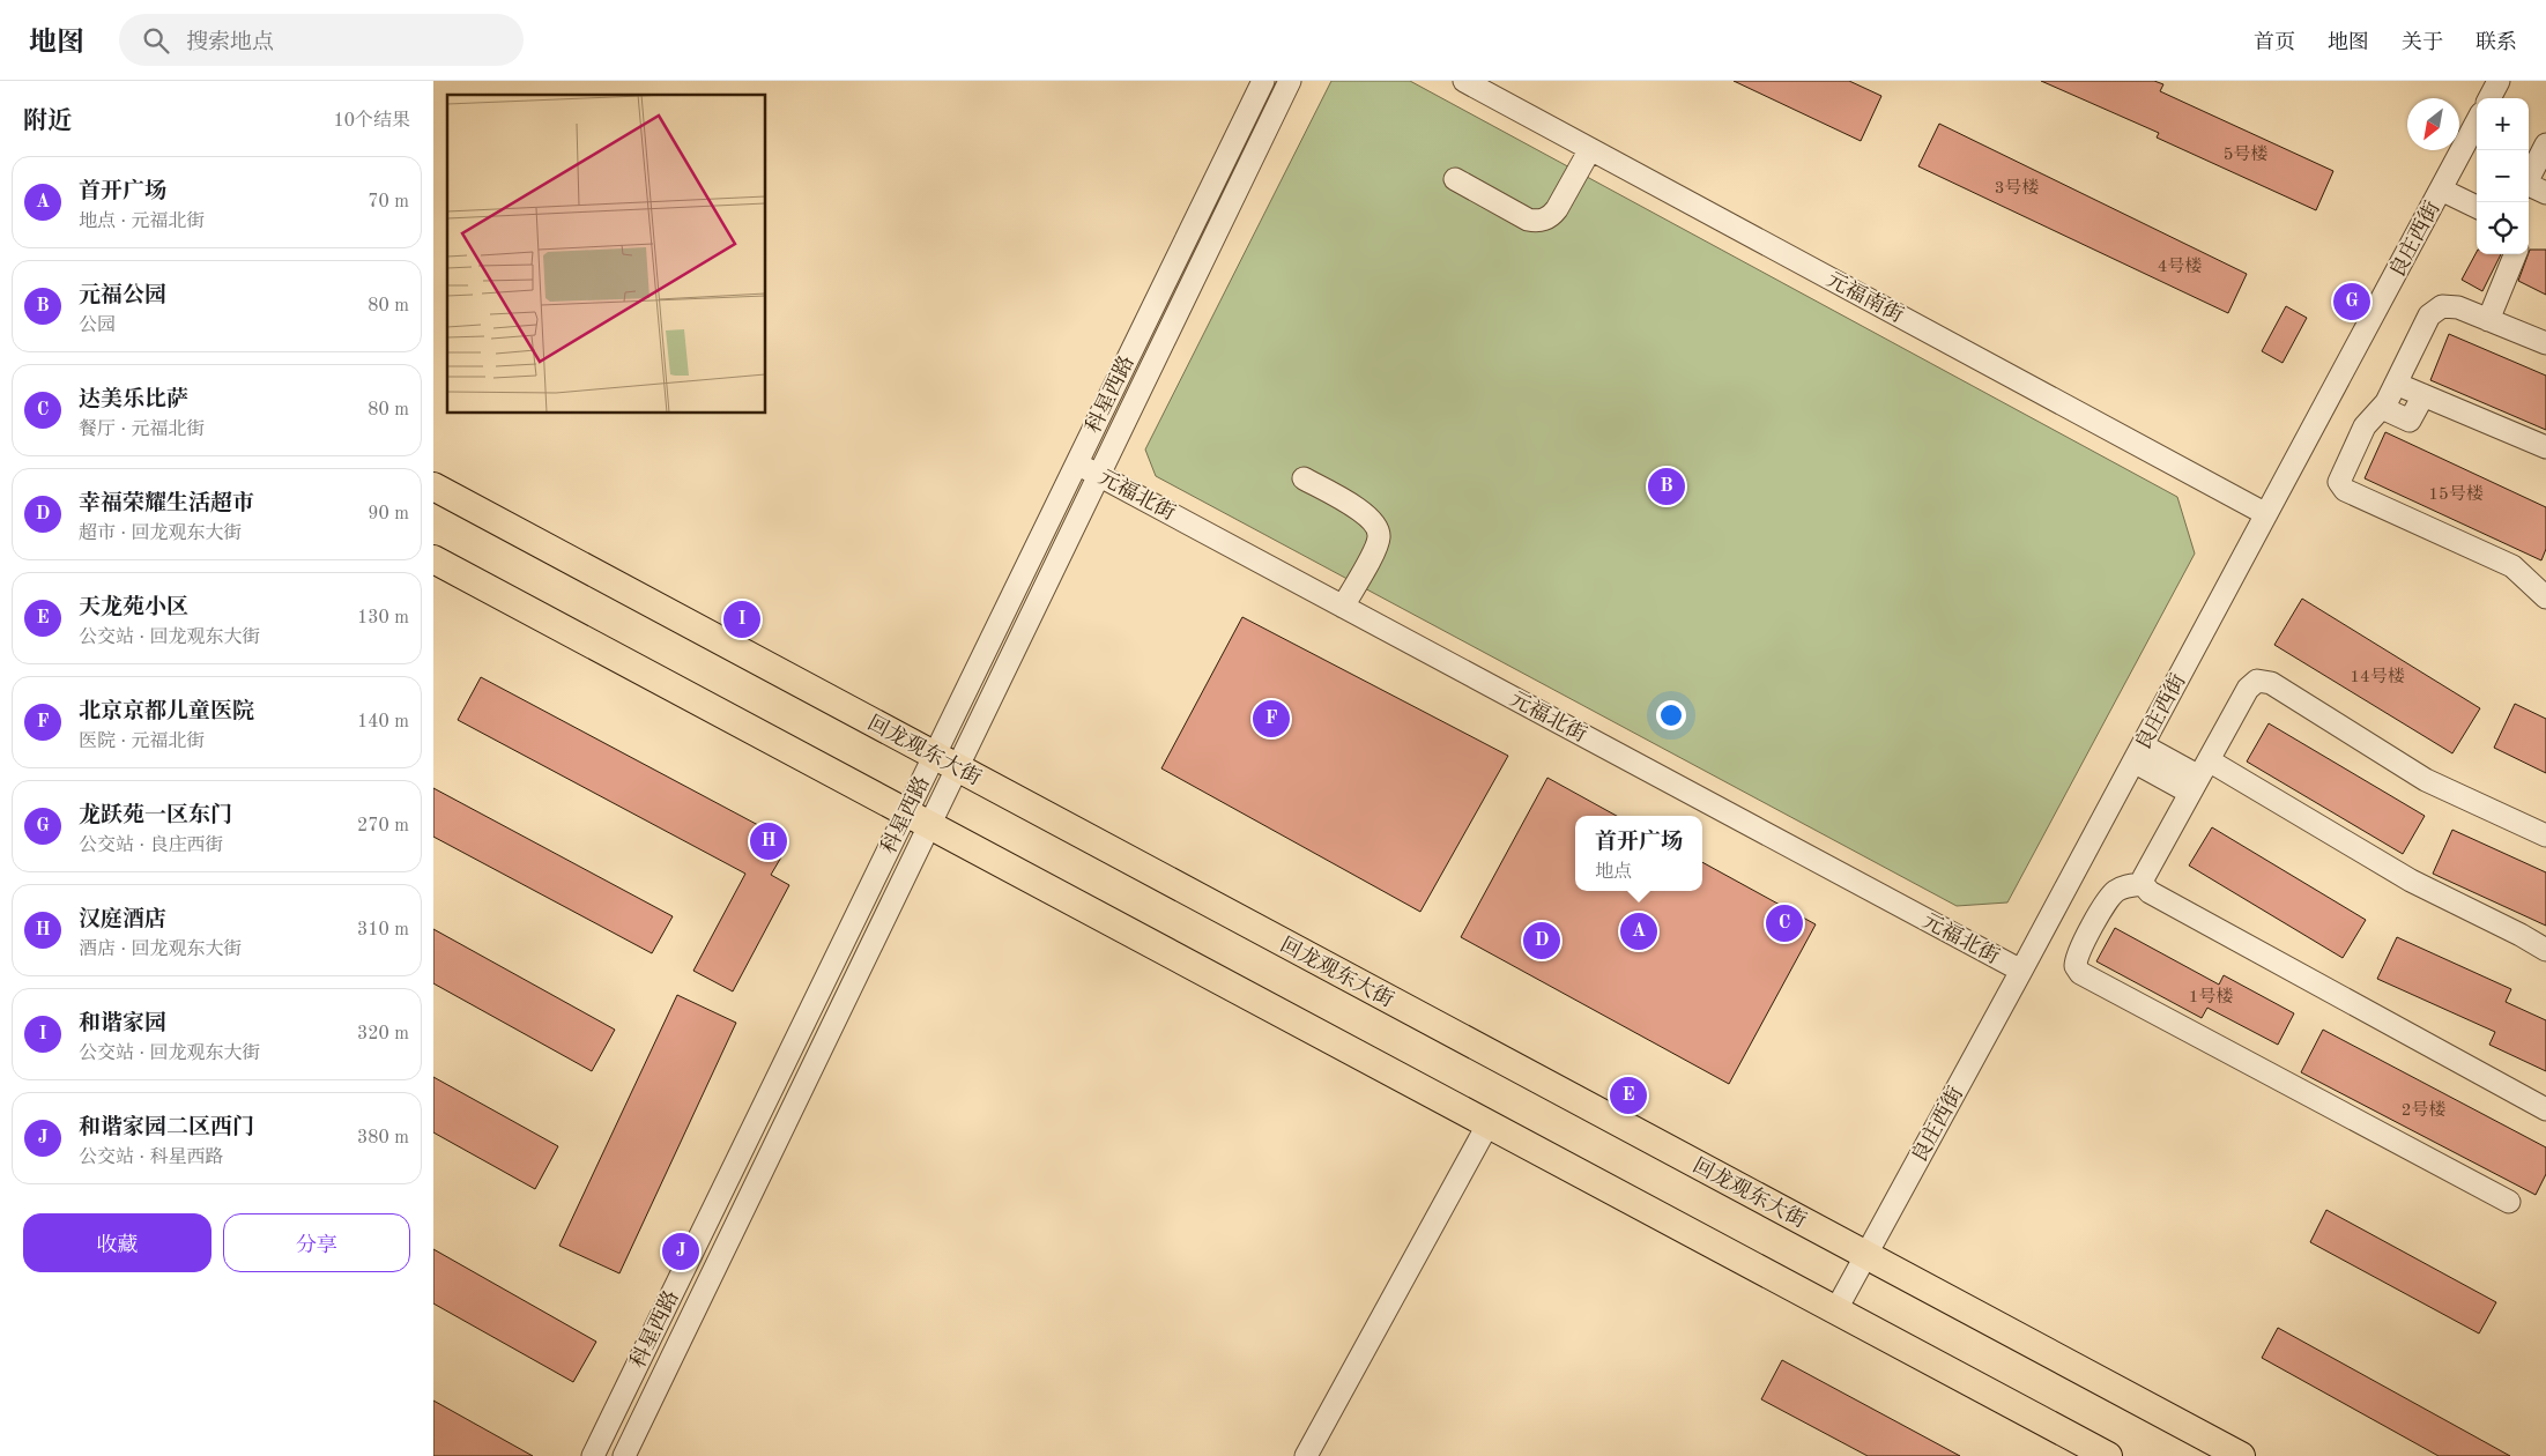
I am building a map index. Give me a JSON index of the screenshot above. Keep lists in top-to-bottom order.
{
  "streets": {
    "main road": ["回龙观东大街"],
    "street": [
      "良庄西街",
      "元福南街",
      "科星西路",
      "元福北街"
    ]
  },
  "crossings": [
    ["良庄西街", "元福南街"],
    ["良庄西街", "元福北街"],
    ["良庄西街", "回龙观东大街"],
    ["科星西路", "元福北街"],
    ["科星西路", "回龙观东大街"]
  ],
  "house_numbers": [
    "5号楼",
    "3号楼",
    "4号楼",
    "15号楼",
    "14号楼",
    "1号楼",
    "2号楼"
  ],
  "north": "bottom left",
  "page": {
    "header": "地图",
    "search": "搜索地点",
    "nav": [
      "首页",
      "地图",
      "关于",
      "联系"
    ],
    "heading": ["附近", "10个结果"],
    "map_buttons": ["+", "−"],
    "list": [
      {
        "mark": "A",
        "name": "首开广场",
        "note": "地点 · 元福北街",
        "value": "70 m"
      },
      {
        "mark": "B",
        "name": "元福公园",
        "note": "公园",
        "value": "80 m"
      },
      {
        "mark": "C",
        "name": "达美乐比萨",
        "note": "餐厅 · 元福北街",
        "value": "80 m"
      },
      {
        "mark": "D",
        "name": "幸福荣耀生活超市",
        "note": "超市 · 回龙观东大街",
        "value": "90 m"
      },
      {
        "mark": "E",
        "name": "天龙苑小区",
        "note": "公交站 · 回龙观东大街",
        "value": "130 m"
      },
      {
        "mark": "F",
        "name": "北京京都儿童医院",
        "note": "医院 · 元福北街",
        "value": "140 m"
      },
      {
        "mark": "G",
        "name": "龙跃苑一区东门",
        "note": "公交站 · 良庄西街",
        "value": "270 m"
      },
      {
        "mark": "H",
        "name": "汉庭酒店",
        "note": "酒店 · 回龙观东大街",
        "value": "310 m"
      },
      {
        "mark": "I",
        "name": "和谐家园",
        "note": "公交站 · 回龙观东大街",
        "value": "320 m"
      },
      {
        "mark": "J",
        "name": "和谐家园二区西门",
        "note": "公交站 · 科星西路",
        "value": "380 m"
      }
    ],
    "pins": [
      "G",
      "B",
      "I",
      "F",
      "H",
      "C",
      "A",
      "D",
      "E",
      "J"
    ],
    "popup": ["首开广场", "地点"],
    "buttons": ["收藏", "分享"]
  }
}
